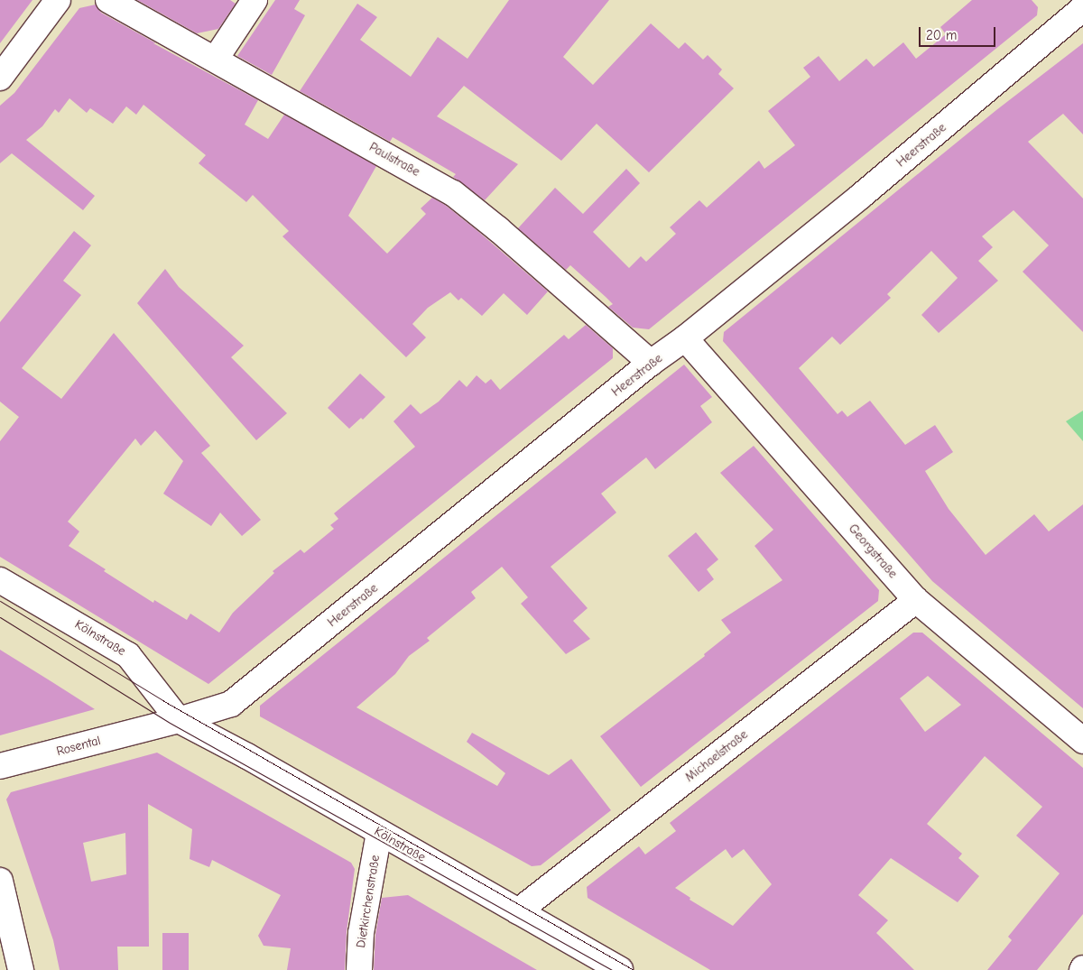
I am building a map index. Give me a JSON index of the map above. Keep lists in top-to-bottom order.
{
  "streets": {
    "street": [
      "Heerstraße",
      "Paulstraße",
      "Georgstraße",
      "Kölnstraße",
      "Rosental",
      "Michaelstraße",
      "Dietkirchenstraße"
    ]
  },
  "crossings": [
    ["Heerstraße", "Paulstraße"],
    ["Heerstraße", "Georgstraße"],
    ["Heerstraße", "Kölnstraße"],
    ["Heerstraße", "Rosental"],
    ["Georgstraße", "Michaelstraße"],
    ["Kölnstraße", "Rosental"],
    ["Kölnstraße", "Michaelstraße"],
    ["Kölnstraße", "Dietkirchenstraße"]
  ],
  "scale_bar": "20 m"
}
